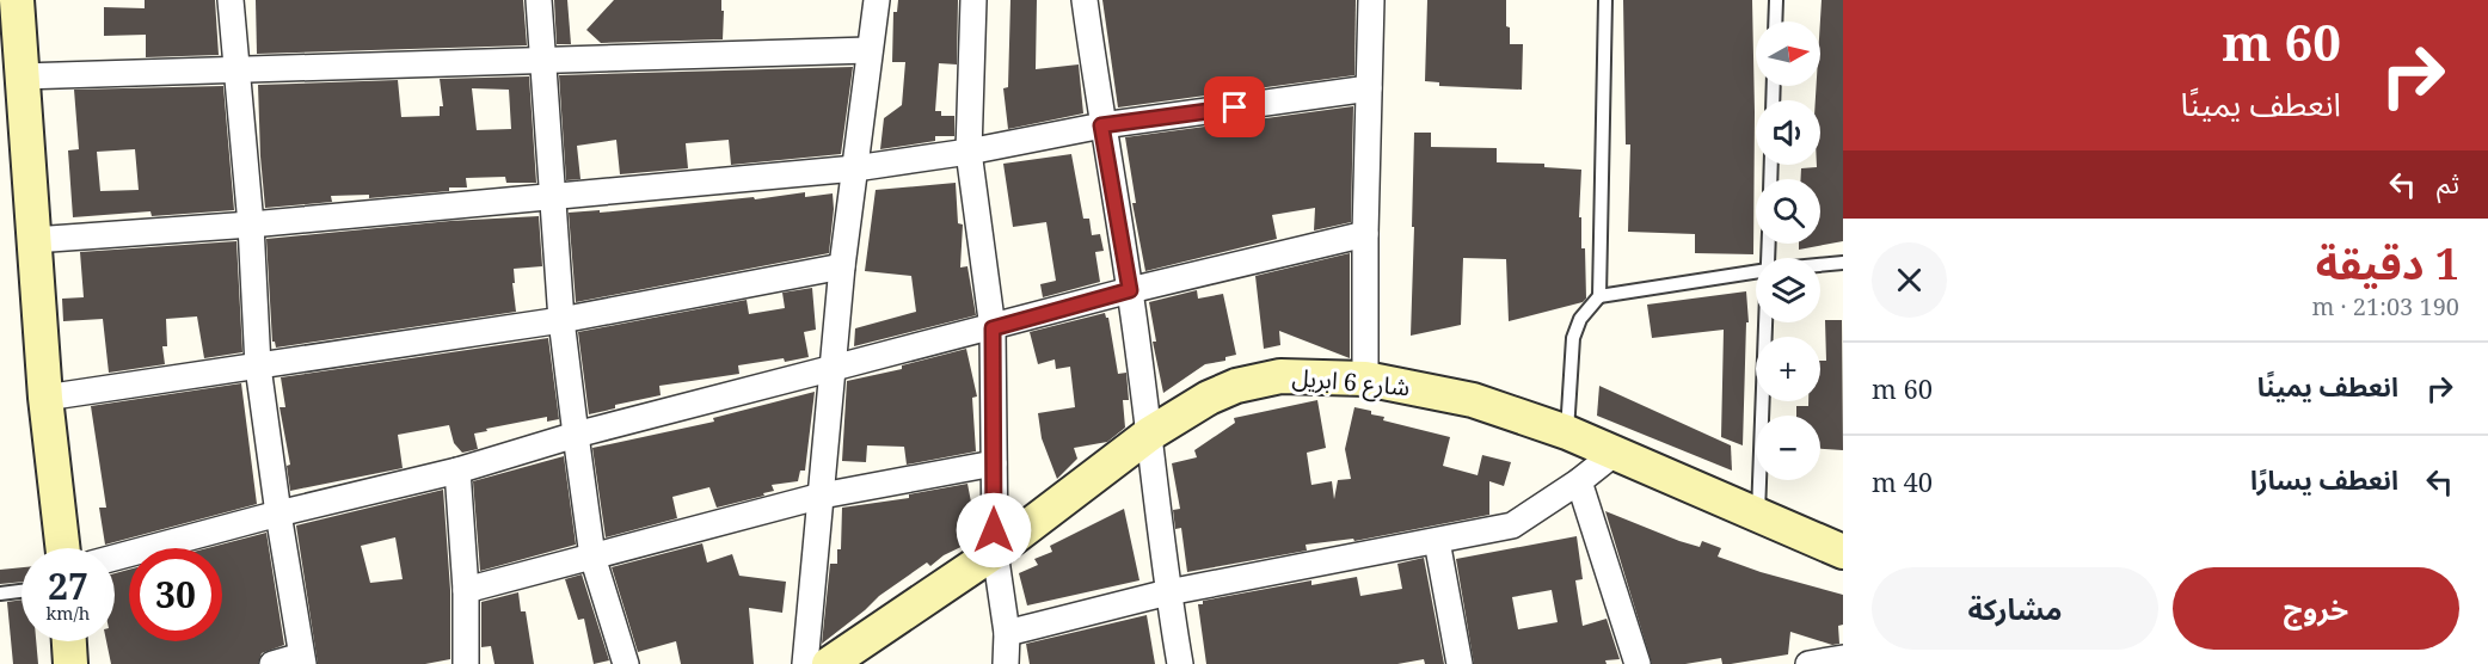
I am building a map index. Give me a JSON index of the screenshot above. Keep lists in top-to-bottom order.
{
  "streets": {
    "street": ["شارع 6 ابريل"]
  },
  "north": "right",
  "page": {
    "turn": ["60 m", "انعطف يمينًا"],
    "map_buttons": ["+", "−"],
    "then": "ثم",
    "heading": ["1 دقيقة", "190 m · 21:03"],
    "list": [
      {
        "name": "انعطف يمينًا",
        "value": "60 m"
      },
      {
        "name": "انعطف يسارًا",
        "value": "40 m"
      }
    ],
    "speed": "27 km/h",
    "limit": "30",
    "buttons": ["خروج", "مشاركة"]
  }
}
